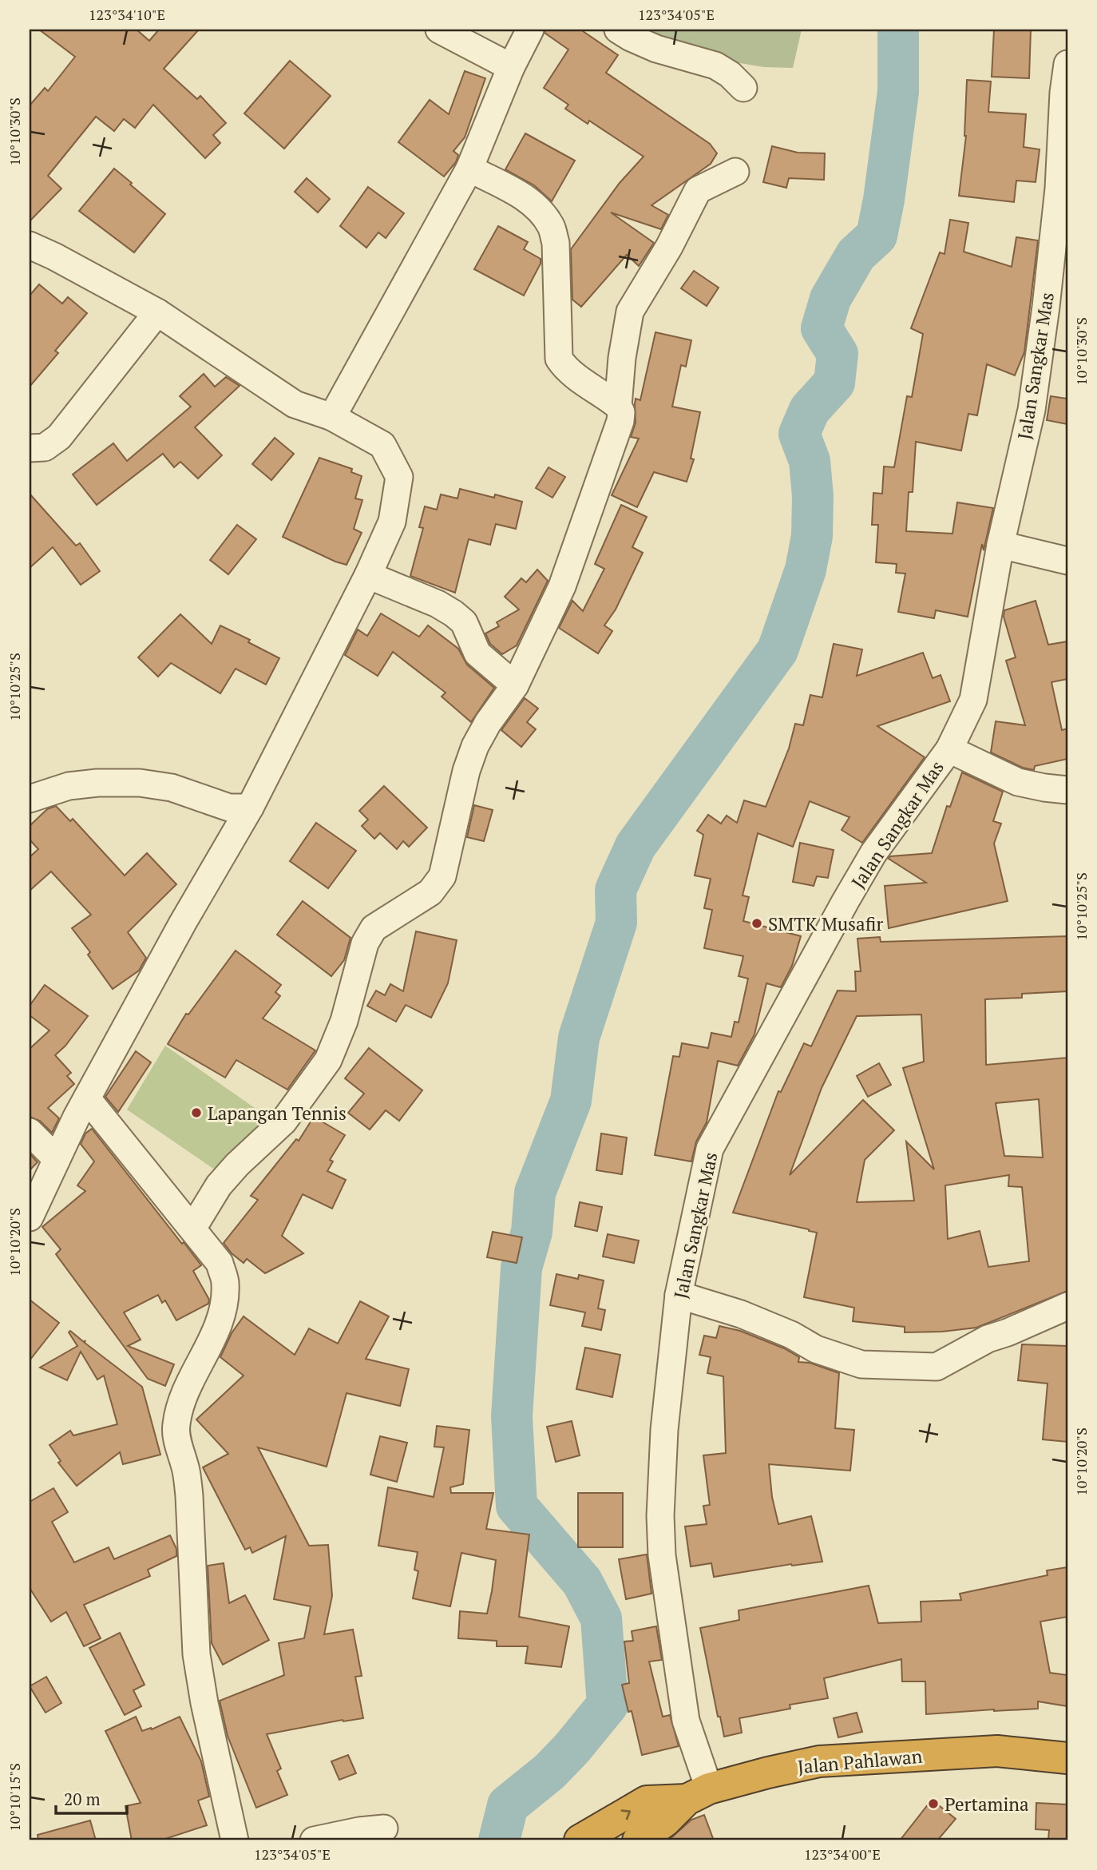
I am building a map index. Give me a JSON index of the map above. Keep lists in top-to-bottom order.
{
  "streets": {
    "highway": ["Jalan Pahlawan"],
    "street": ["Jalan Sangkar Mas"]
  },
  "crossings": [
    ["Jalan Sangkar Mas", "Jalan Pahlawan"]
  ],
  "places": ["SMTK Musafir", "Lapangan Tennis", "Pertamina"],
  "scale_bar": "20 m",
  "coordinates": [
    "123°34'10\"E",
    "123°34'05\"E",
    "10°10'30\"S",
    "10°10'25\"S",
    "10°10'20\"S",
    "10°10'15\"S",
    "123°34'00\"E"
  ]
}
